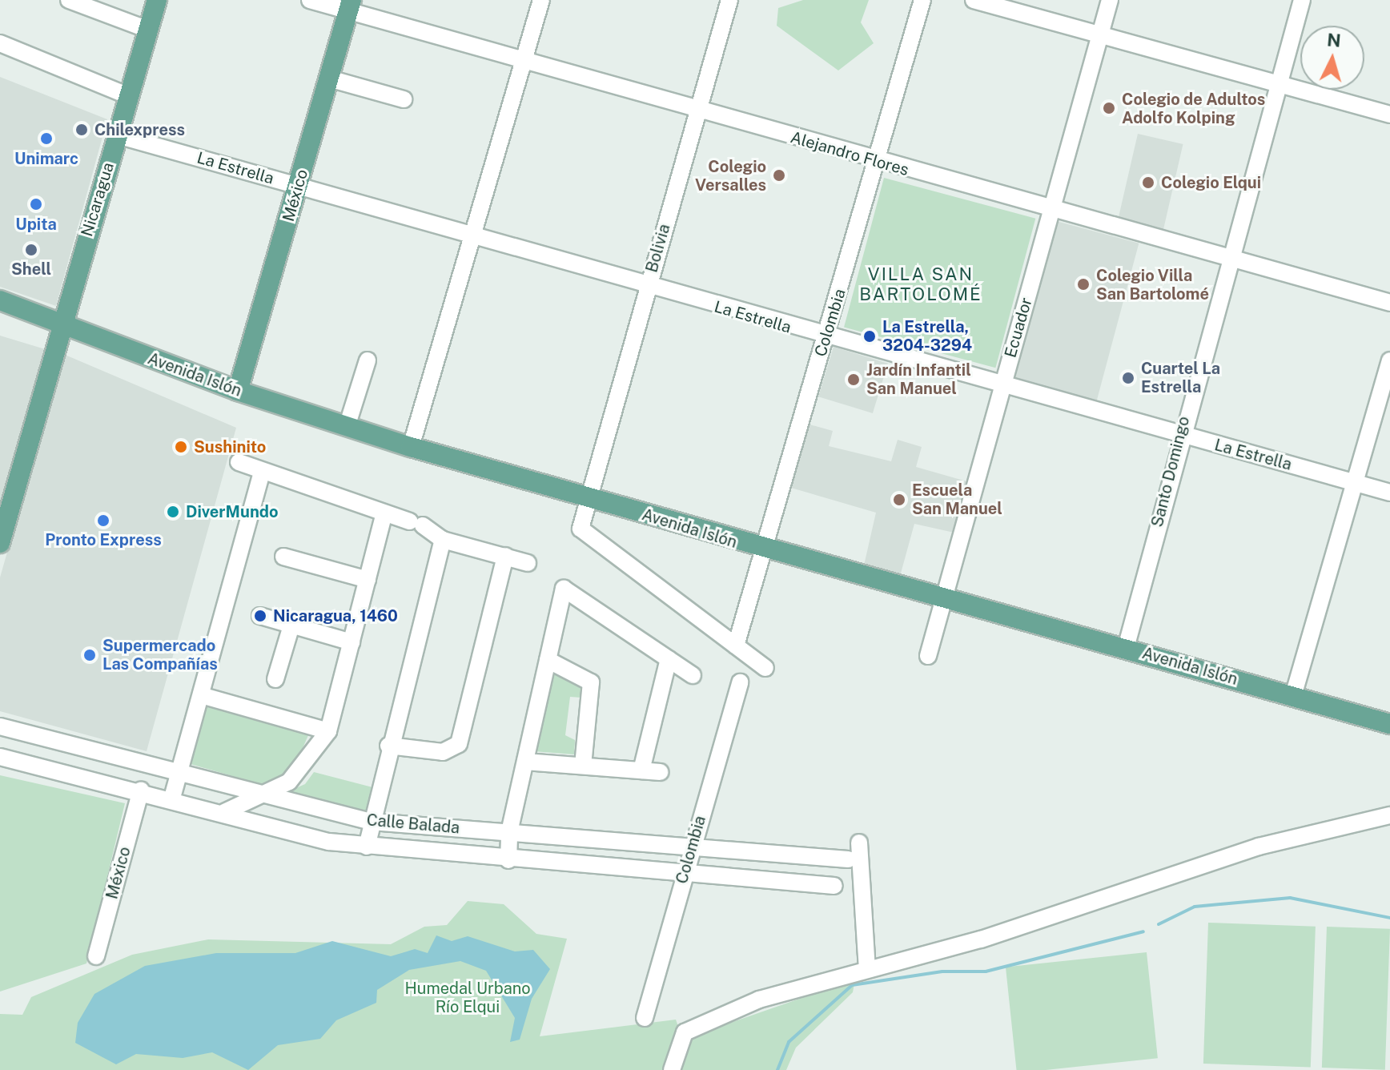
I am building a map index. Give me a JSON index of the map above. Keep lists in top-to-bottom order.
{
  "streets": {
    "main road": ["México", "Nicaragua", "Avenida Islón"],
    "street": [
      "Alejandro Flores",
      "La Estrella",
      "Bolivia",
      "Colombia",
      "Ecuador",
      "Santo Domingo",
      "Calle Balada"
    ]
  },
  "crossings": [
    ["Alejandro Flores", "México"],
    ["Alejandro Flores", "Bolivia"],
    ["Alejandro Flores", "Colombia"],
    ["Alejandro Flores", "Ecuador"],
    ["Alejandro Flores", "Santo Domingo"],
    ["La Estrella", "México"],
    ["La Estrella", "Nicaragua"],
    ["La Estrella", "Bolivia"],
    ["La Estrella", "Colombia"],
    ["La Estrella", "Ecuador"],
    ["La Estrella", "Santo Domingo"],
    ["México", "Avenida Islón"],
    ["México", "Calle Balada"],
    ["Nicaragua", "Avenida Islón"],
    ["Bolivia", "Colombia"],
    ["Bolivia", "Avenida Islón"],
    ["Colombia", "Avenida Islón"],
    ["Colombia", "Calle Balada"],
    ["Ecuador", "Avenida Islón"],
    ["Avenida Islón", "Santo Domingo"]
  ],
  "districts": ["VILLA SAN BARTOLOMÉ"],
  "parks": ["Humedal Urbano Río Elqui"],
  "places": [
    "Colegio de Adultos Adolfo Kolping",
    "Chilexpress",
    "Unimarc",
    "Colegio Versalles",
    "Colegio Elqui",
    "Upita",
    "Shell",
    "Colegio Villa San Bartolomé",
    "La Estrella, 3204-3294",
    "Cuartel La Estrella",
    "Jardín Infantil San Manuel",
    "Sushinito",
    "Escuela San Manuel",
    "DiverMundo",
    "Pronto Express",
    "Nicaragua, 1460",
    "Supermercado Las Compañías"
  ],
  "north": "top"
}
